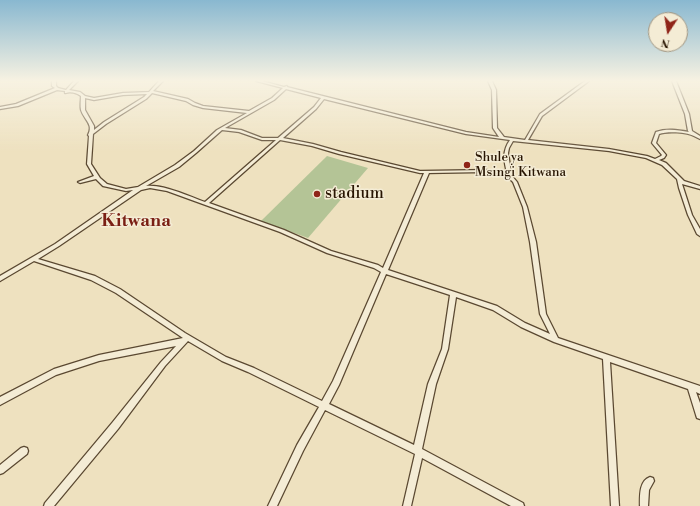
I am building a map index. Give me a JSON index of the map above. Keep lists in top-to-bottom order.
{
  "districts": ["Kitwana"],
  "places": ["Shule ya Msingi Kitwana", "stadium"],
  "north": "bottom"
}
